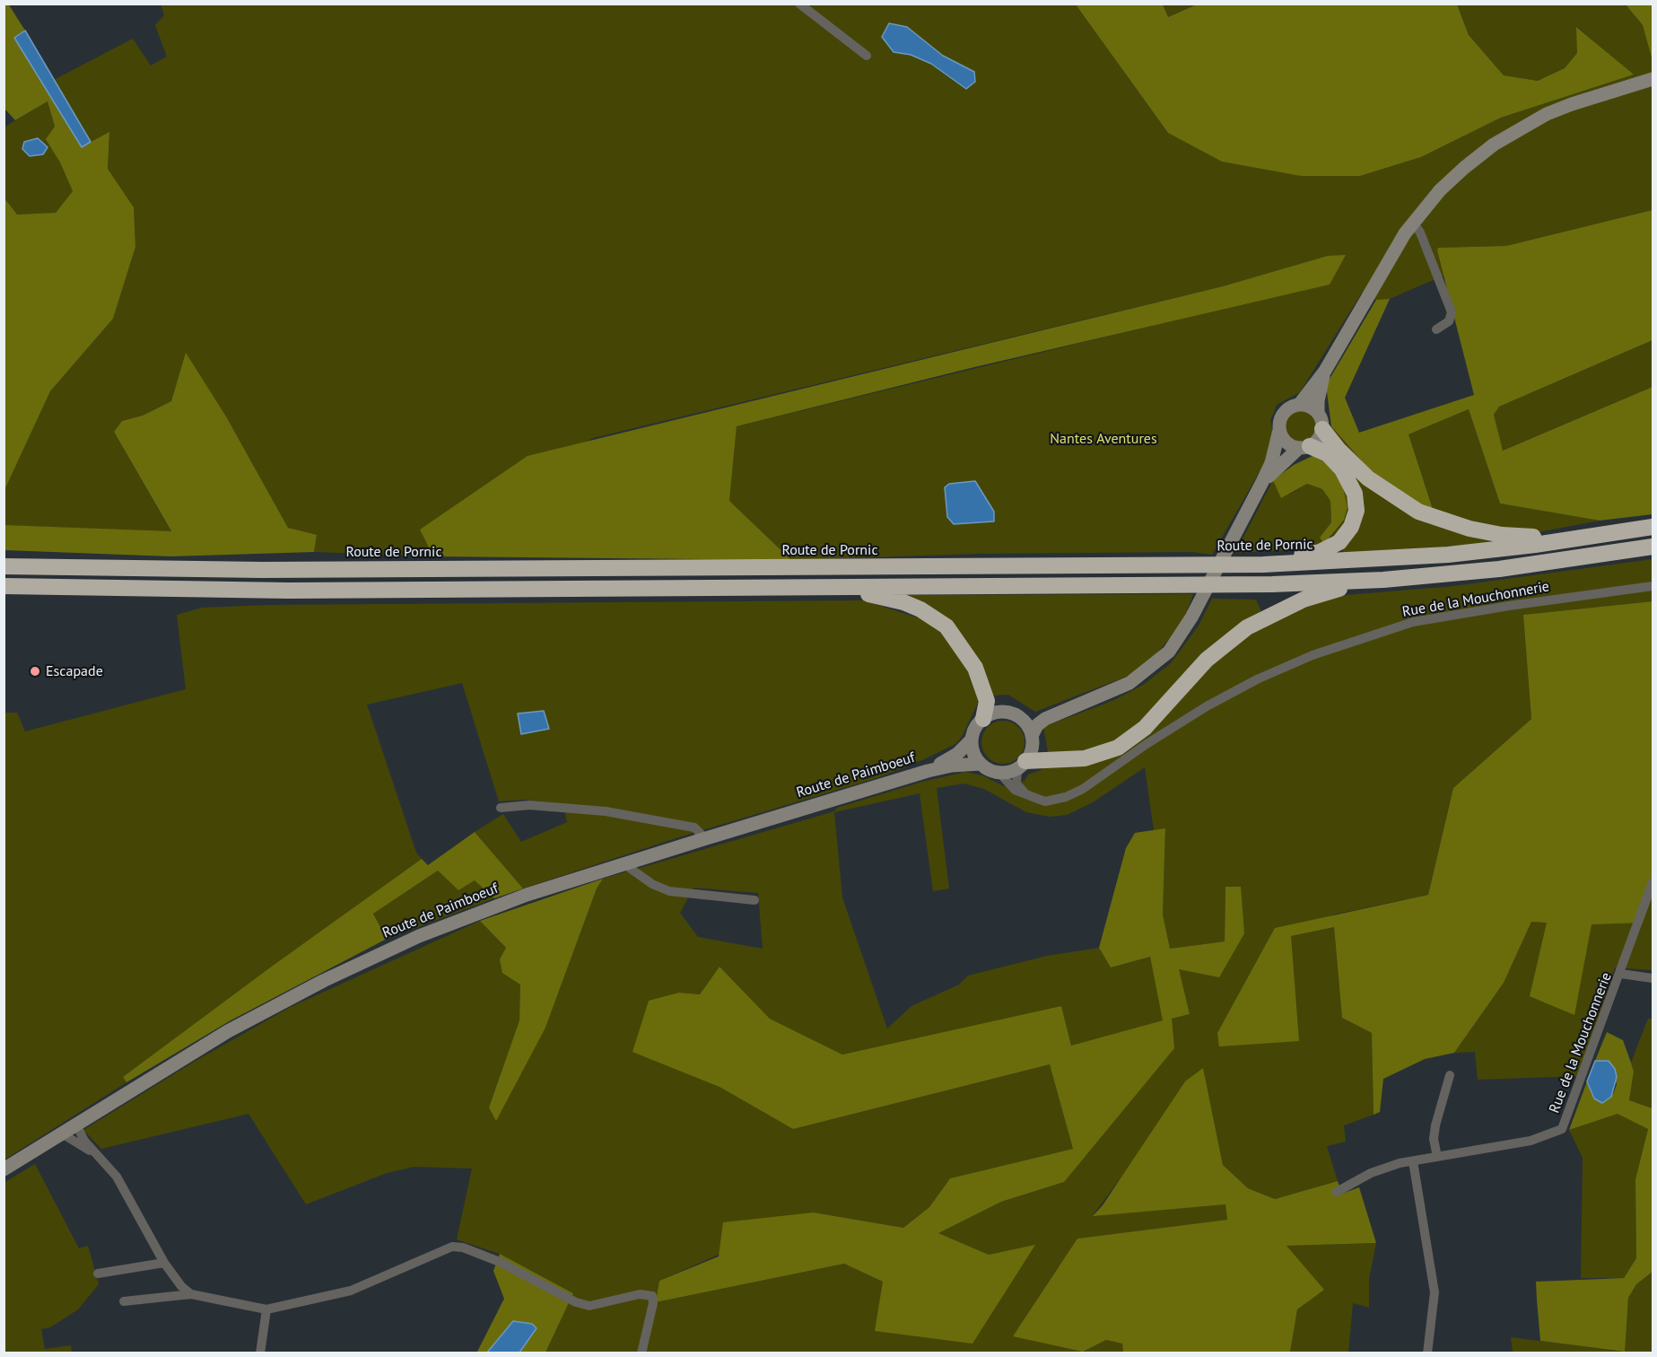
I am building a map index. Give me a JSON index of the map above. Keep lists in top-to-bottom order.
{
  "streets": {
    "highway": ["Route de Pornic"],
    "street": ["Rue de la Mouchonnerie", "Route de Paimboeuf"]
  },
  "crossings": [
    ["Rue de la Mouchonnerie", "Route de Paimboeuf"]
  ],
  "parks": ["Nantes Aventures"],
  "places": ["Escapade"]
}
